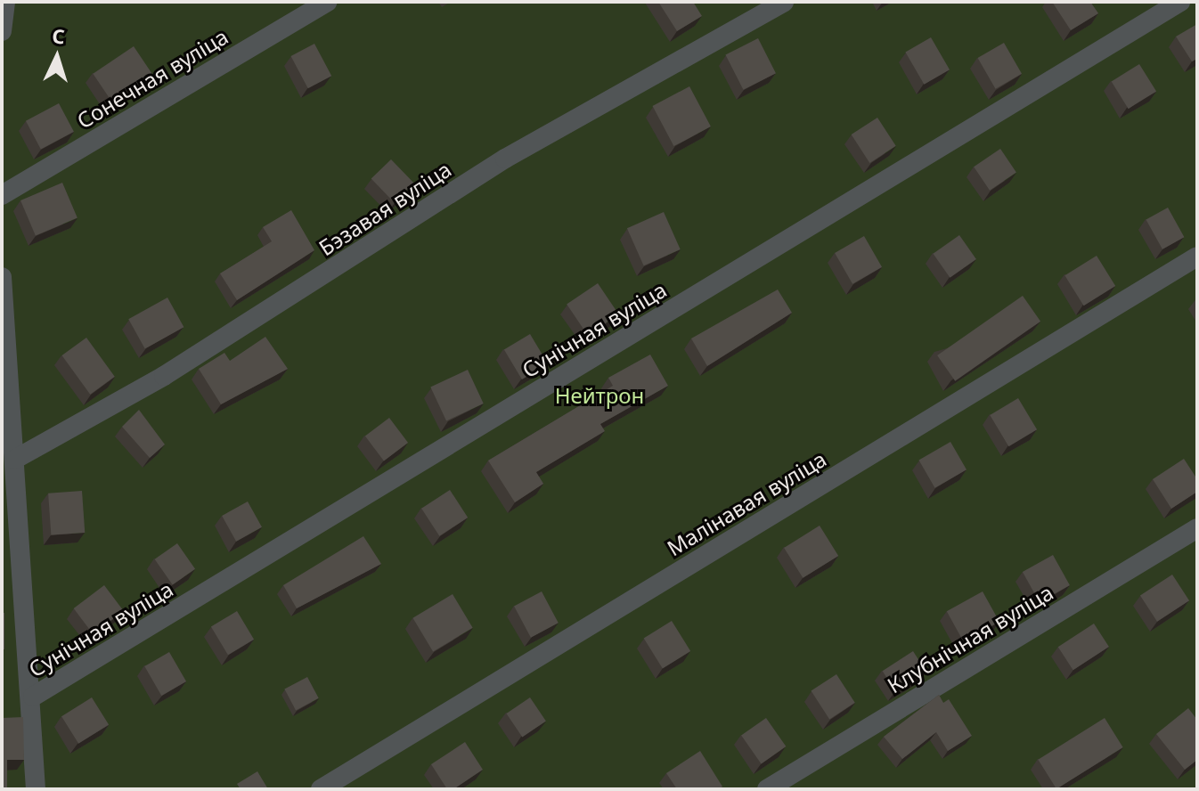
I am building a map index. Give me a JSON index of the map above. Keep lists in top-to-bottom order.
{
  "streets": {
    "street": [
      "Сонечная вуліца",
      "Бэзавая вуліца",
      "Сунічная вуліца",
      "Малінавая вуліца",
      "Клубнічная вуліца"
    ]
  },
  "parks": ["Нейтрон"],
  "north": "top"
}
